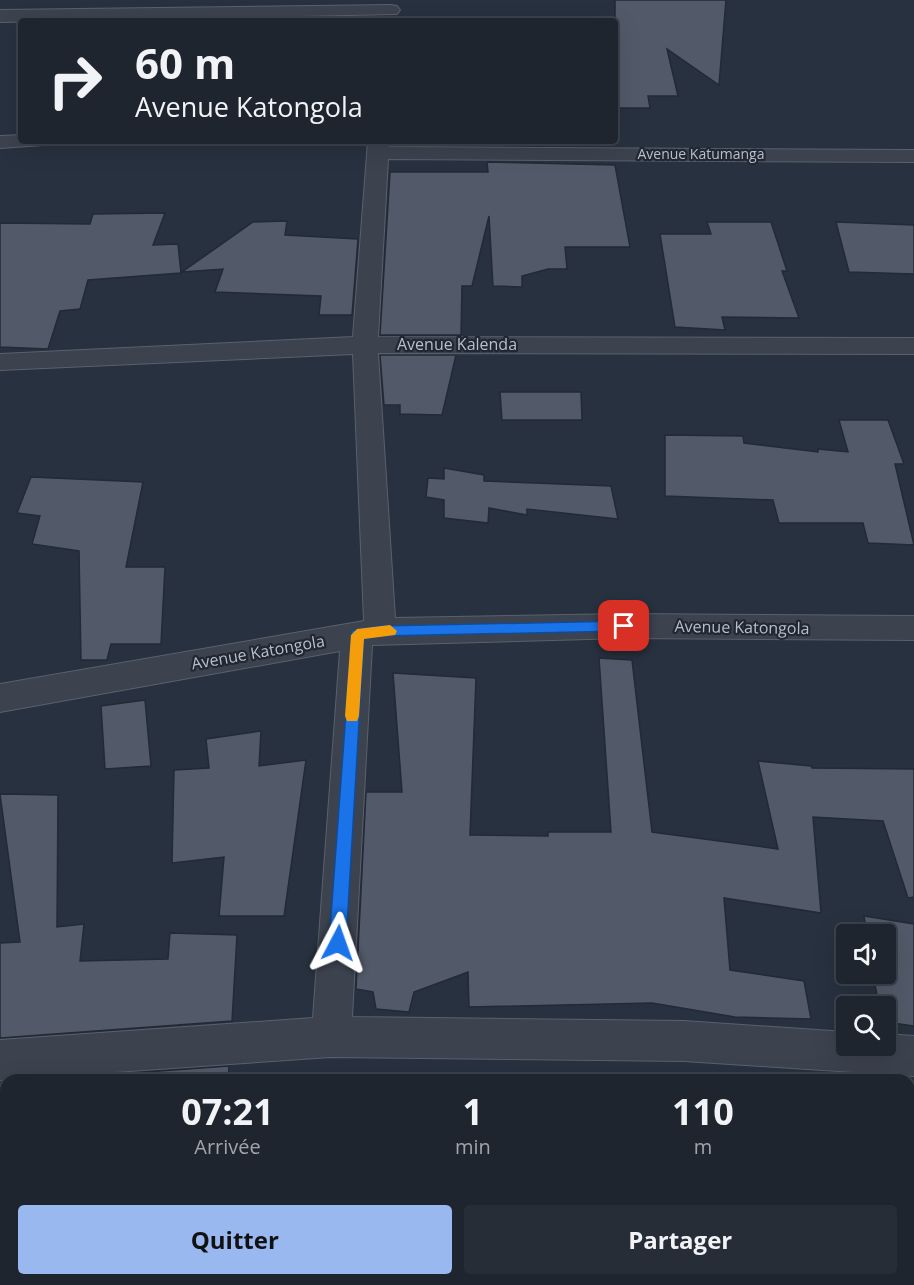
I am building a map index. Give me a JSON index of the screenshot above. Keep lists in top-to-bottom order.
{
  "streets": {
    "street": ["Avenue Katumanga", "Avenue Kalenda", "Avenue Katongola"]
  },
  "page": {
    "turn": ["60 m", "Avenue Katongola"],
    "eta": [
      "07:21",
      "Arrivée",
      "1",
      "min",
      "110",
      "m"
    ],
    "buttons": ["Quitter", "Partager"]
  }
}
